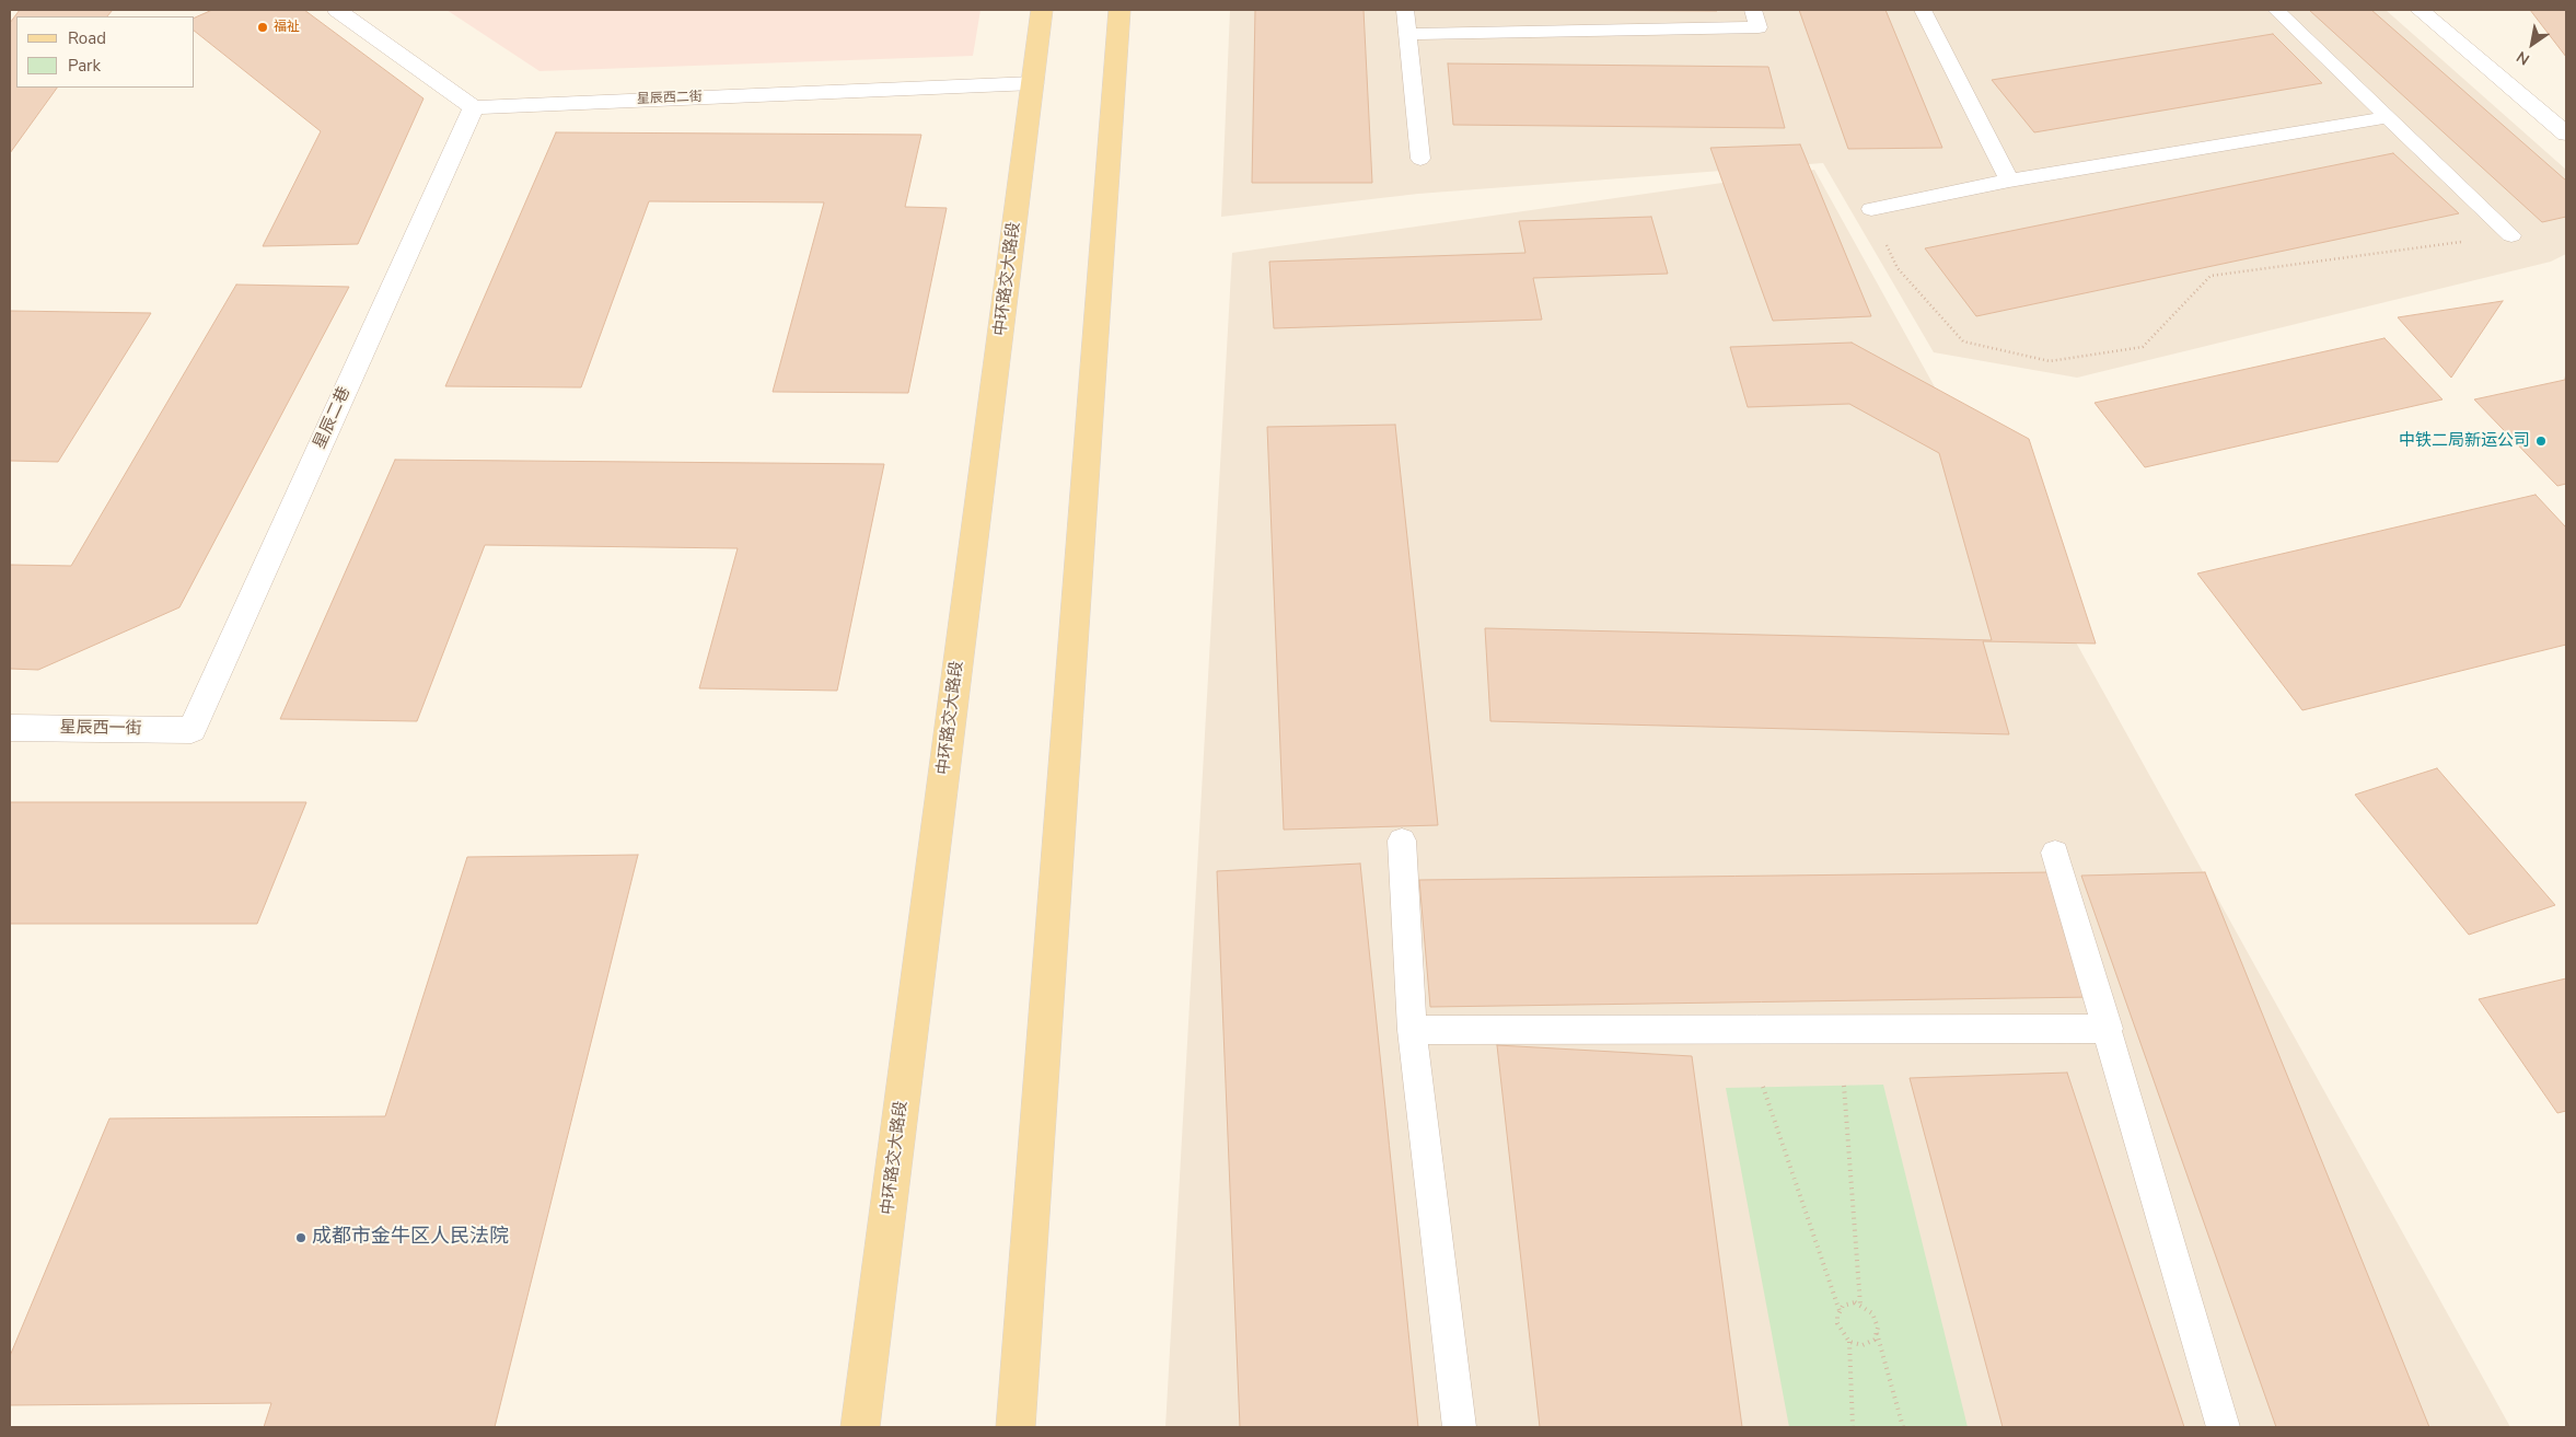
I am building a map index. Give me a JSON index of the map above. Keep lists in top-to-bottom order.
{
  "streets": {
    "main road": ["中环路交大路段"],
    "street": ["星辰西二街", "星辰二巷", "星辰西一街"]
  },
  "crossings": [
    ["星辰西二街", "中环路交大路段"],
    ["星辰西二街", "星辰二巷"],
    ["星辰二巷", "星辰西一街"]
  ],
  "places": ["福祉", "中铁二局新运公司", "成都市金牛区人民法院"],
  "legend": ["Road", "Park"],
  "north": "bottom left"
}
